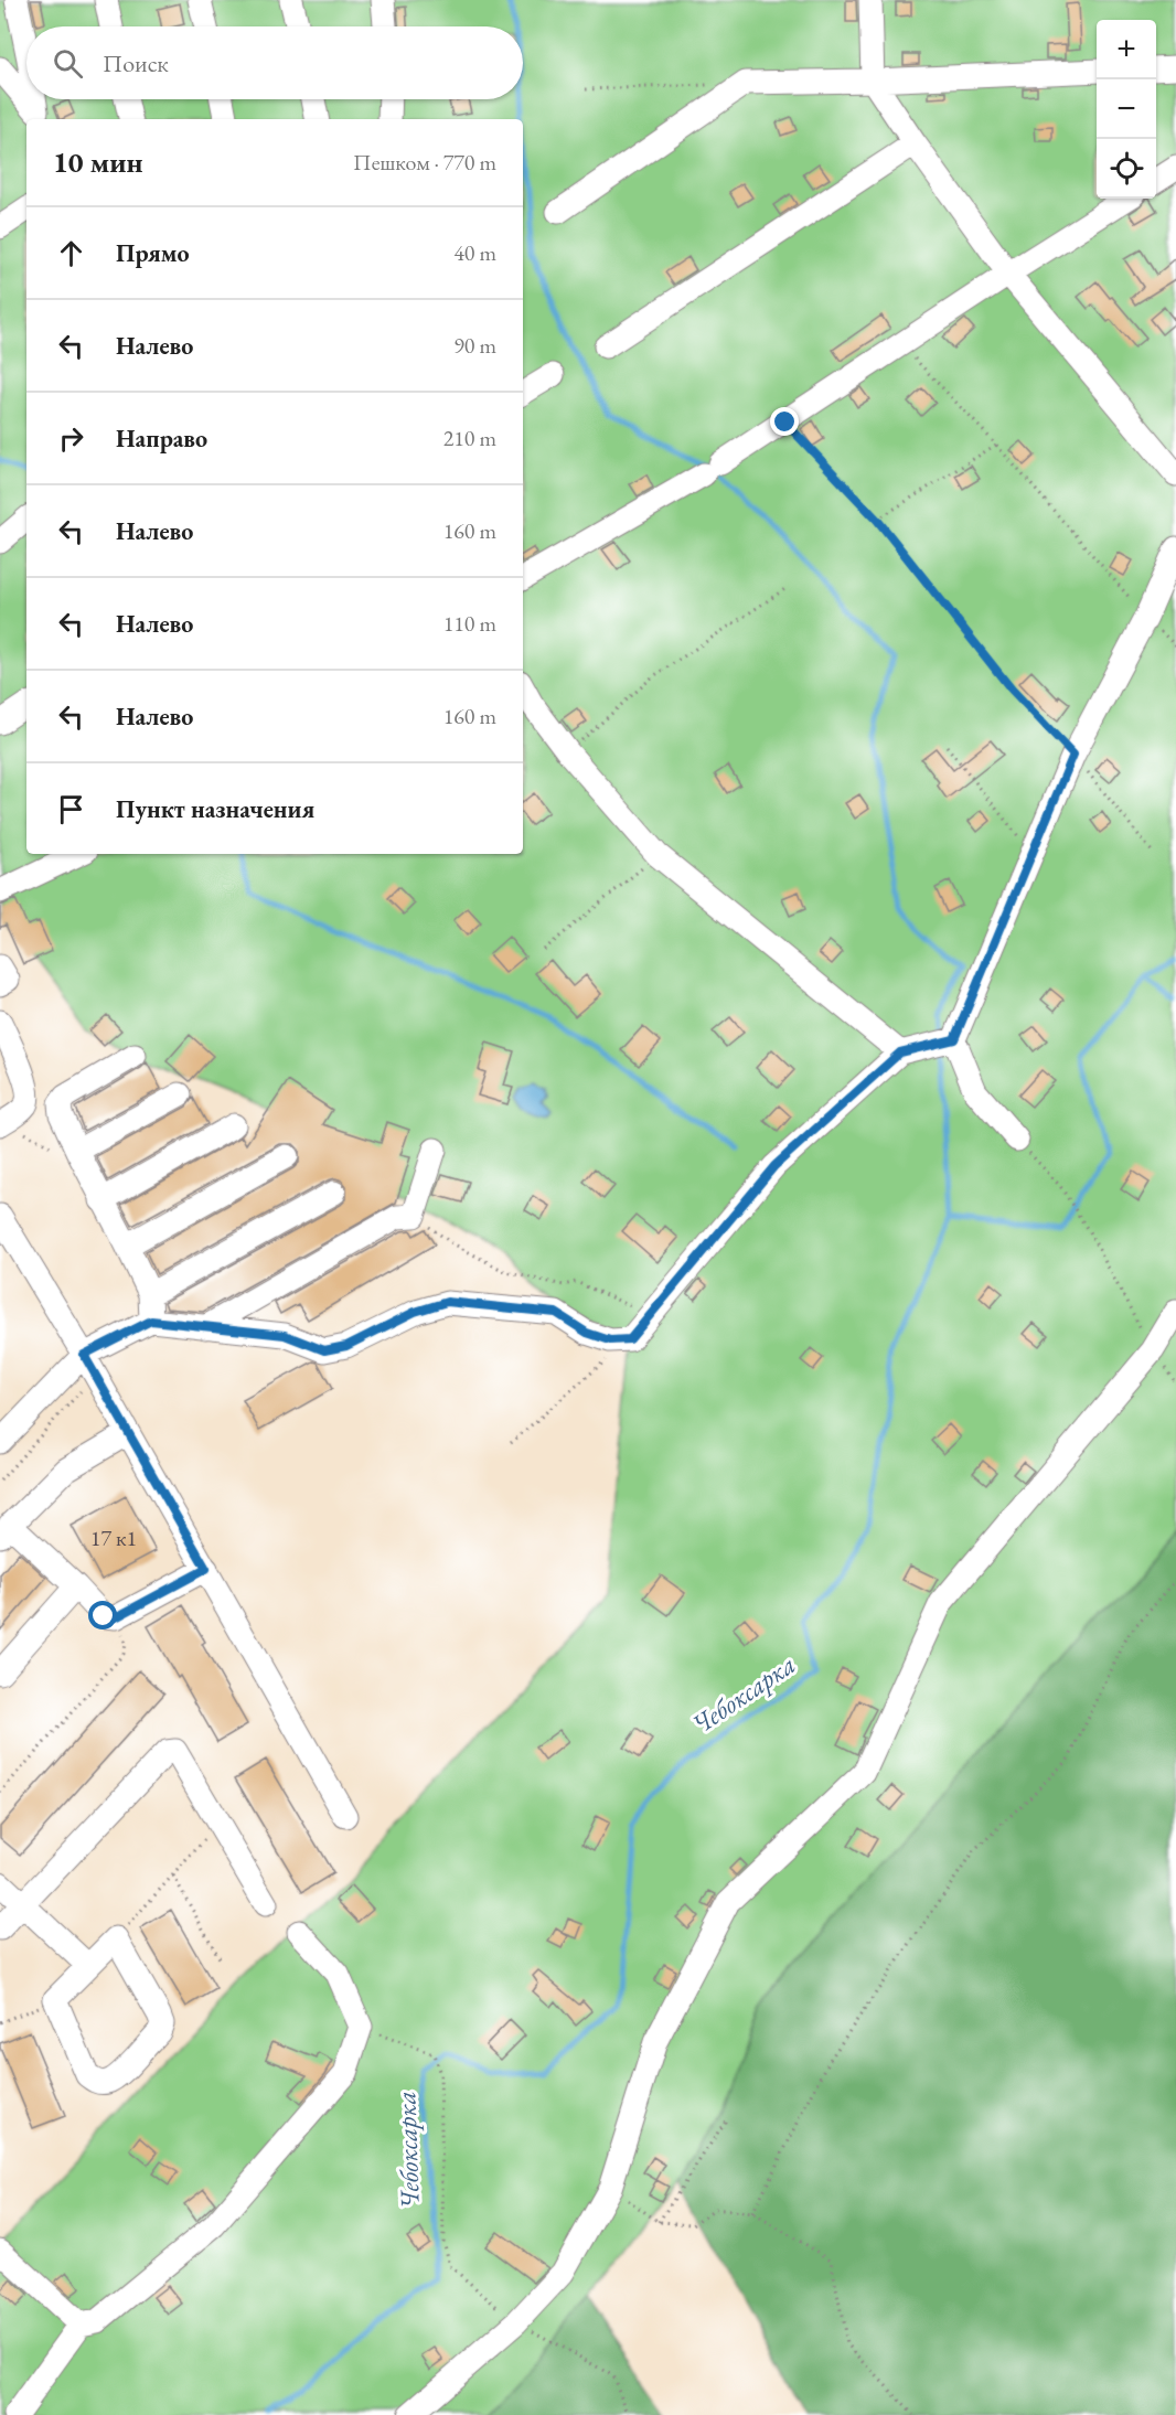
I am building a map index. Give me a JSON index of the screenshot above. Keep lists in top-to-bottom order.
{
  "water": ["Чебоксарка"],
  "house_numbers": ["17 к1"],
  "page": {
    "map_buttons": ["+", "−"],
    "search": "Поиск",
    "heading": ["10 мин", "Пешком · 770 m"],
    "list": [
      ["Прямо", "40 m"],
      ["Налево", "90 m"],
      ["Направо", "210 m"],
      ["Налево", "160 m"],
      ["Налево", "110 m"],
      ["Налево", "160 m"],
      "Пункт назначения"
    ]
  }
}
